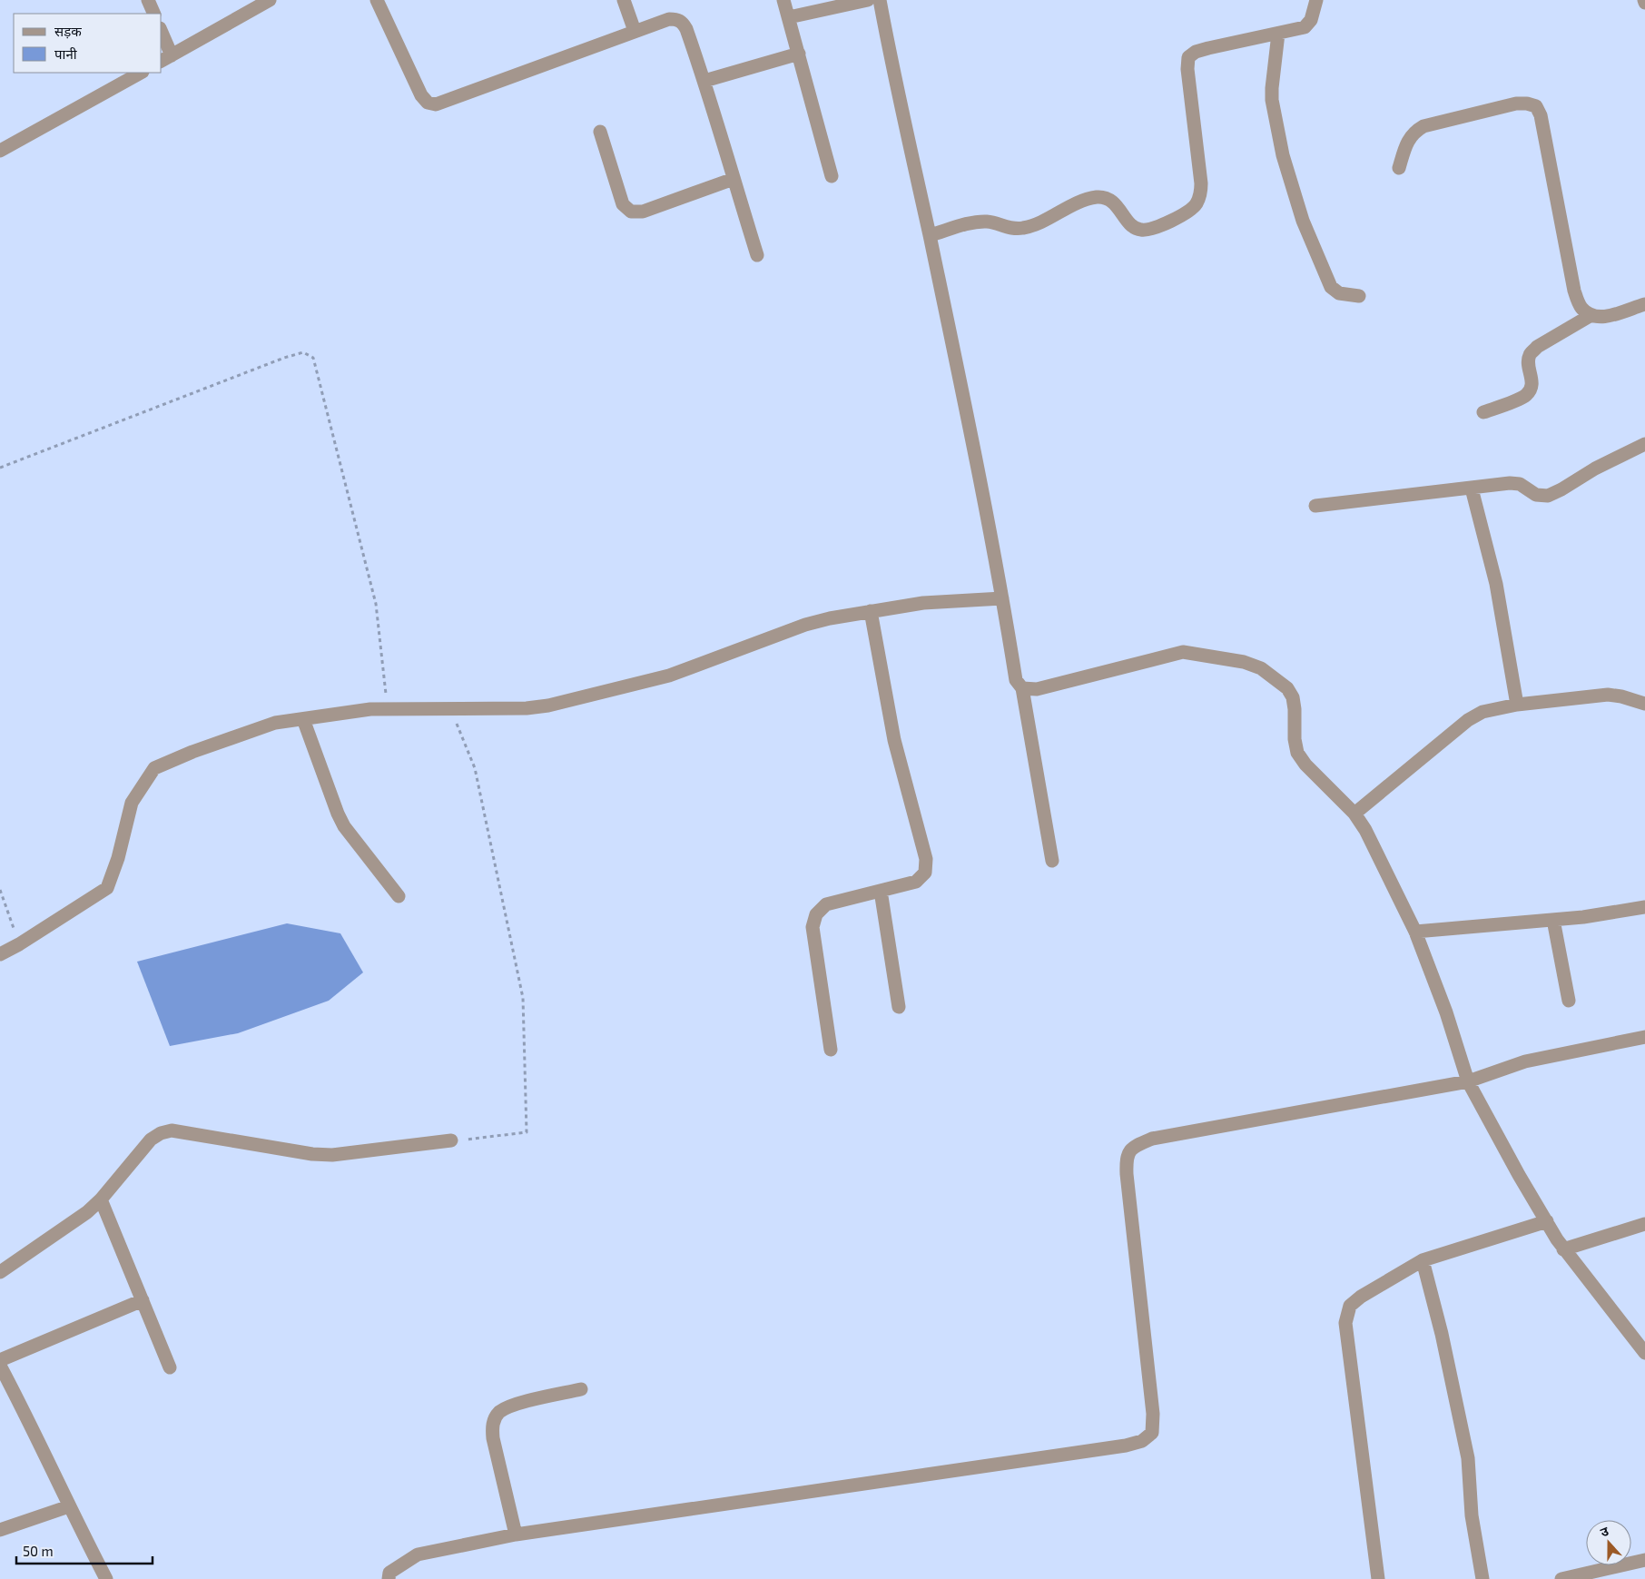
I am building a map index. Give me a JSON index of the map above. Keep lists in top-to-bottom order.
{
  "legend": ["सड़क", "पानी"],
  "scale_bar": "50 m",
  "north": "top"
}
